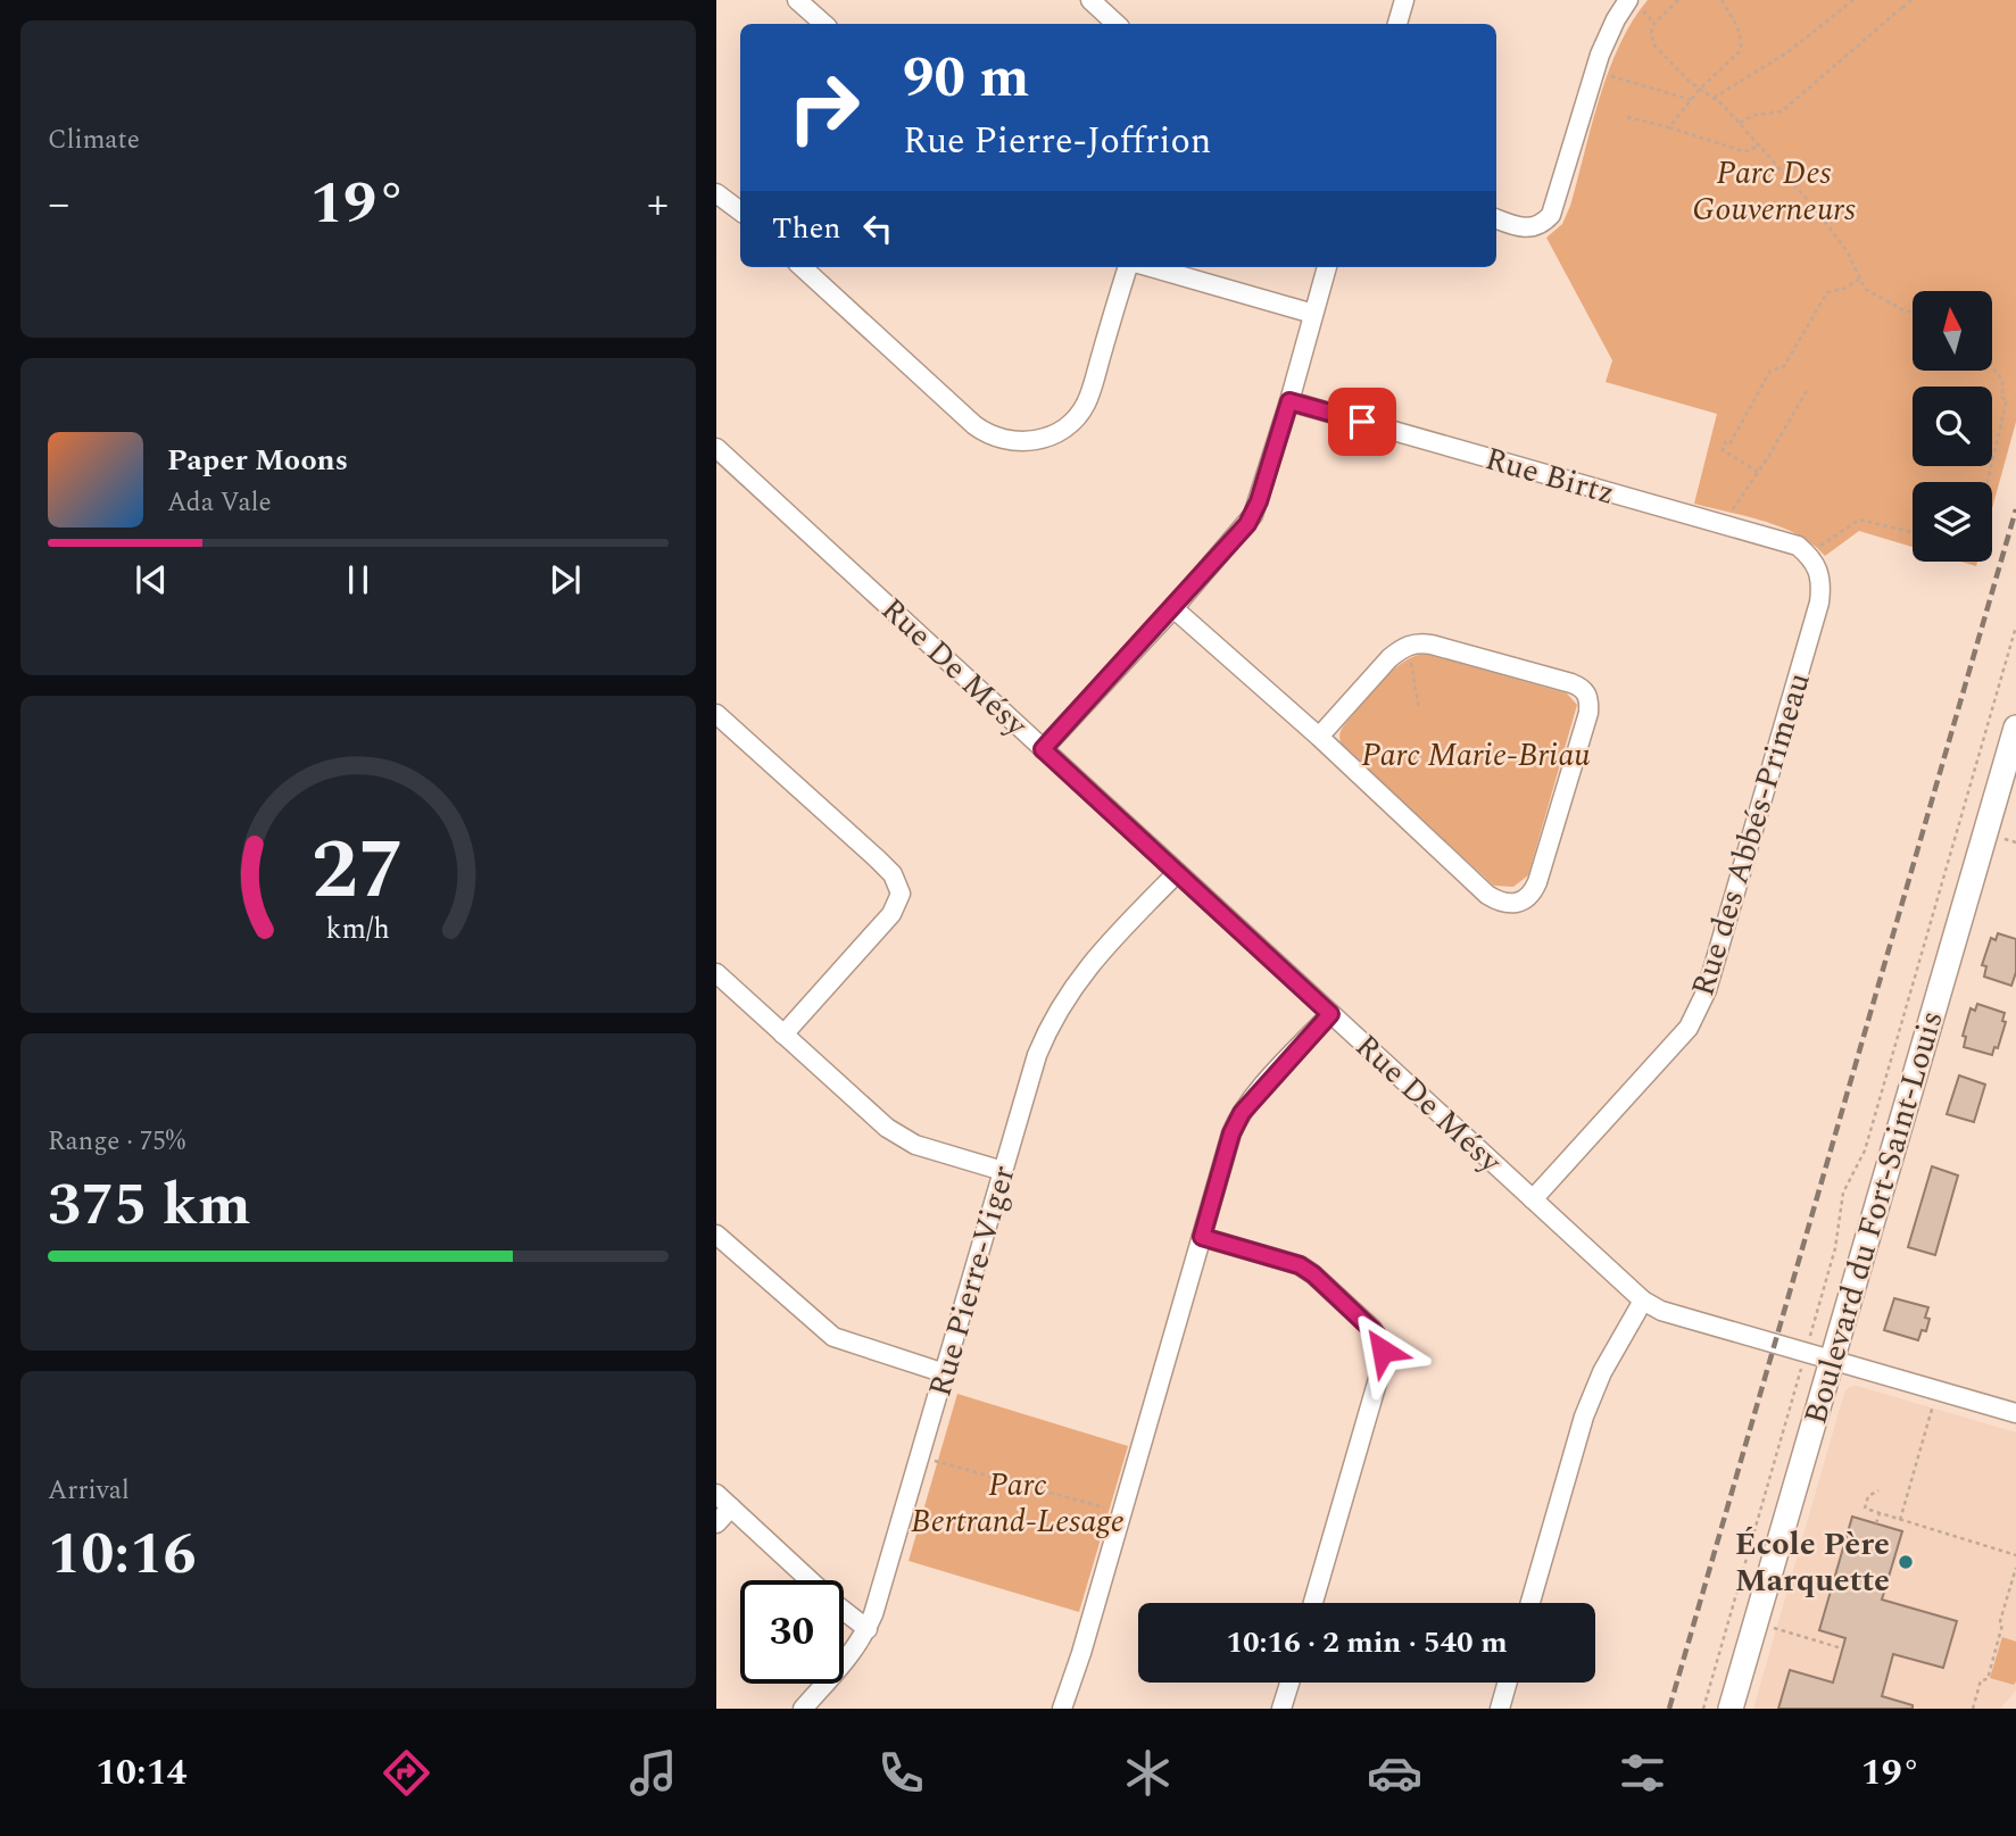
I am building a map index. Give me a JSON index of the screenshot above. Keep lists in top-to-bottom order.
{
  "streets": {
    "street": [
      "Rue Birtz",
      "Rue De Mésy",
      "Rue des Abbés-Primeau",
      "Boulevard du Fort-Saint-Louis",
      "Rue Pierre-Viger"
    ]
  },
  "crossings": [
    ["Rue Birtz", "Rue des Abbés-Primeau"],
    ["Rue De Mésy", "Rue des Abbés-Primeau"],
    ["Rue De Mésy", "Boulevard du Fort-Saint-Louis"],
    ["Rue De Mésy", "Rue Pierre-Viger"]
  ],
  "parks": ["Parc Des Gouverneurs", "Parc Marie-Briau", "Parc Bertrand-Lesage"],
  "places": ["École Père Marquette"],
  "north": "top",
  "page": {
    "tile": [
      "Climate",
      ["Range · 75%", "375 km"],
      ["Arrival", "10:16"]
    ],
    "turn": ["90 m", "Rue Pierre-Joffrion"],
    "heat": ["−", "19°", "+"],
    "then": "Then",
    "song": ["Paper Moons", "Ada Vale"],
    "limit": "30",
    "trip": "10:16 · 2 min · 540 m",
    "tabs": ["10:14", "19°"],
    "gauge": ["27", "km/h"]
  }
}
